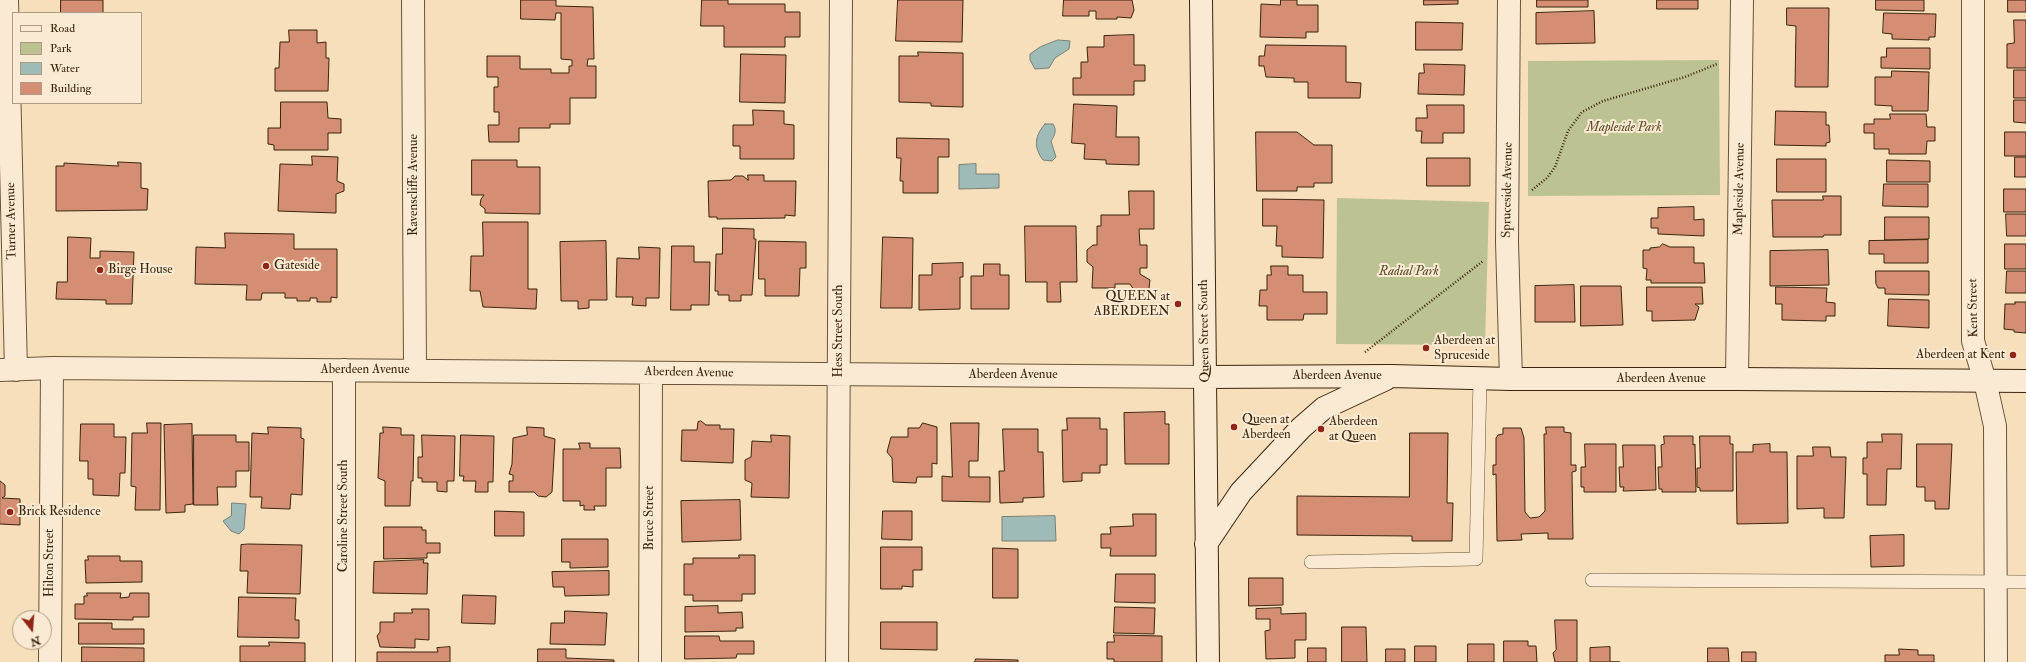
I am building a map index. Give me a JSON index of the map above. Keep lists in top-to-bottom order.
{
  "streets": {
    "street": [
      "Ravenscliffe Avenue",
      "Mapleside Avenue",
      "Spruceside Avenue",
      "Turner Avenue",
      "Kent Street",
      "Hess Street South",
      "Queen Street South",
      "Aberdeen Avenue",
      "Caroline Street South",
      "Bruce Street",
      "Hilton Street"
    ]
  },
  "crossings": [
    ["Ravenscliffe Avenue", "Aberdeen Avenue"],
    ["Mapleside Avenue", "Aberdeen Avenue"],
    ["Spruceside Avenue", "Aberdeen Avenue"],
    ["Turner Avenue", "Aberdeen Avenue"],
    ["Kent Street", "Aberdeen Avenue"],
    ["Hess Street South", "Aberdeen Avenue"],
    ["Queen Street South", "Aberdeen Avenue"],
    ["Aberdeen Avenue", "Caroline Street South"],
    ["Aberdeen Avenue", "Bruce Street"],
    ["Aberdeen Avenue", "Hilton Street"]
  ],
  "parks": ["Mapleside Park", "Radial Park"],
  "places": [
    "Gateside",
    "Birge House",
    "QUEEN at ABERDEEN",
    "Aberdeen at Spruceside",
    "Aberdeen at Kent",
    "Queen at Aberdeen",
    "Aberdeen at Queen",
    "Brick Residence"
  ],
  "legend": [
    "Road",
    "Park",
    "Water",
    "Building"
  ],
  "north": "bottom"
}
